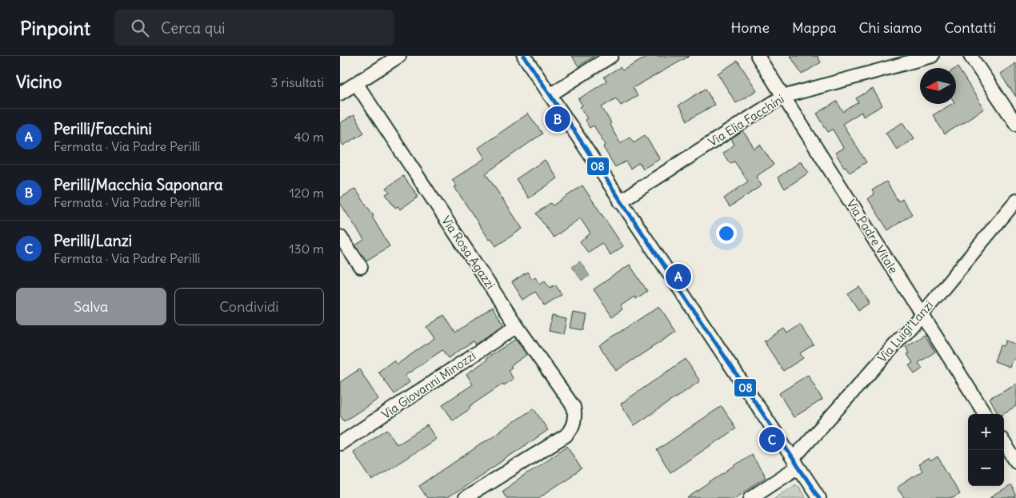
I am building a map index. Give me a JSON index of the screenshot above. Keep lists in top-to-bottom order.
{
  "streets": {
    "street": [
      "Via Elia Facchini",
      "Via Padre Vitale",
      "Via Rosa Agazzi",
      "Via Luigi Lanzi",
      "Via Giovanni Minozzi"
    ]
  },
  "crossings": [
    ["Via Elia Facchini", "Via Padre Vitale"],
    ["Via Padre Vitale", "Via Luigi Lanzi"],
    ["Via Rosa Agazzi", "Via Giovanni Minozzi"]
  ],
  "lines": ["transit line 08"],
  "north": "left",
  "page": {
    "header": "Pinpoint",
    "search": "Cerca qui",
    "nav": [
      "Home",
      "Mappa",
      "Chi siamo",
      "Contatti"
    ],
    "heading": ["Vicino", "3 risultati"],
    "pins": ["B", "A", "C"],
    "list": [
      {
        "mark": "A",
        "name": "Perilli/Facchini",
        "note": "Fermata · Via Padre Perilli",
        "value": "40 m"
      },
      {
        "mark": "B",
        "name": "Perilli/Macchia Saponara",
        "note": "Fermata · Via Padre Perilli",
        "value": "120 m"
      },
      {
        "mark": "C",
        "name": "Perilli/Lanzi",
        "note": "Fermata · Via Padre Perilli",
        "value": "130 m"
      }
    ],
    "buttons": ["Salva", "Condividi"],
    "map_buttons": ["+", "−"]
  }
}
